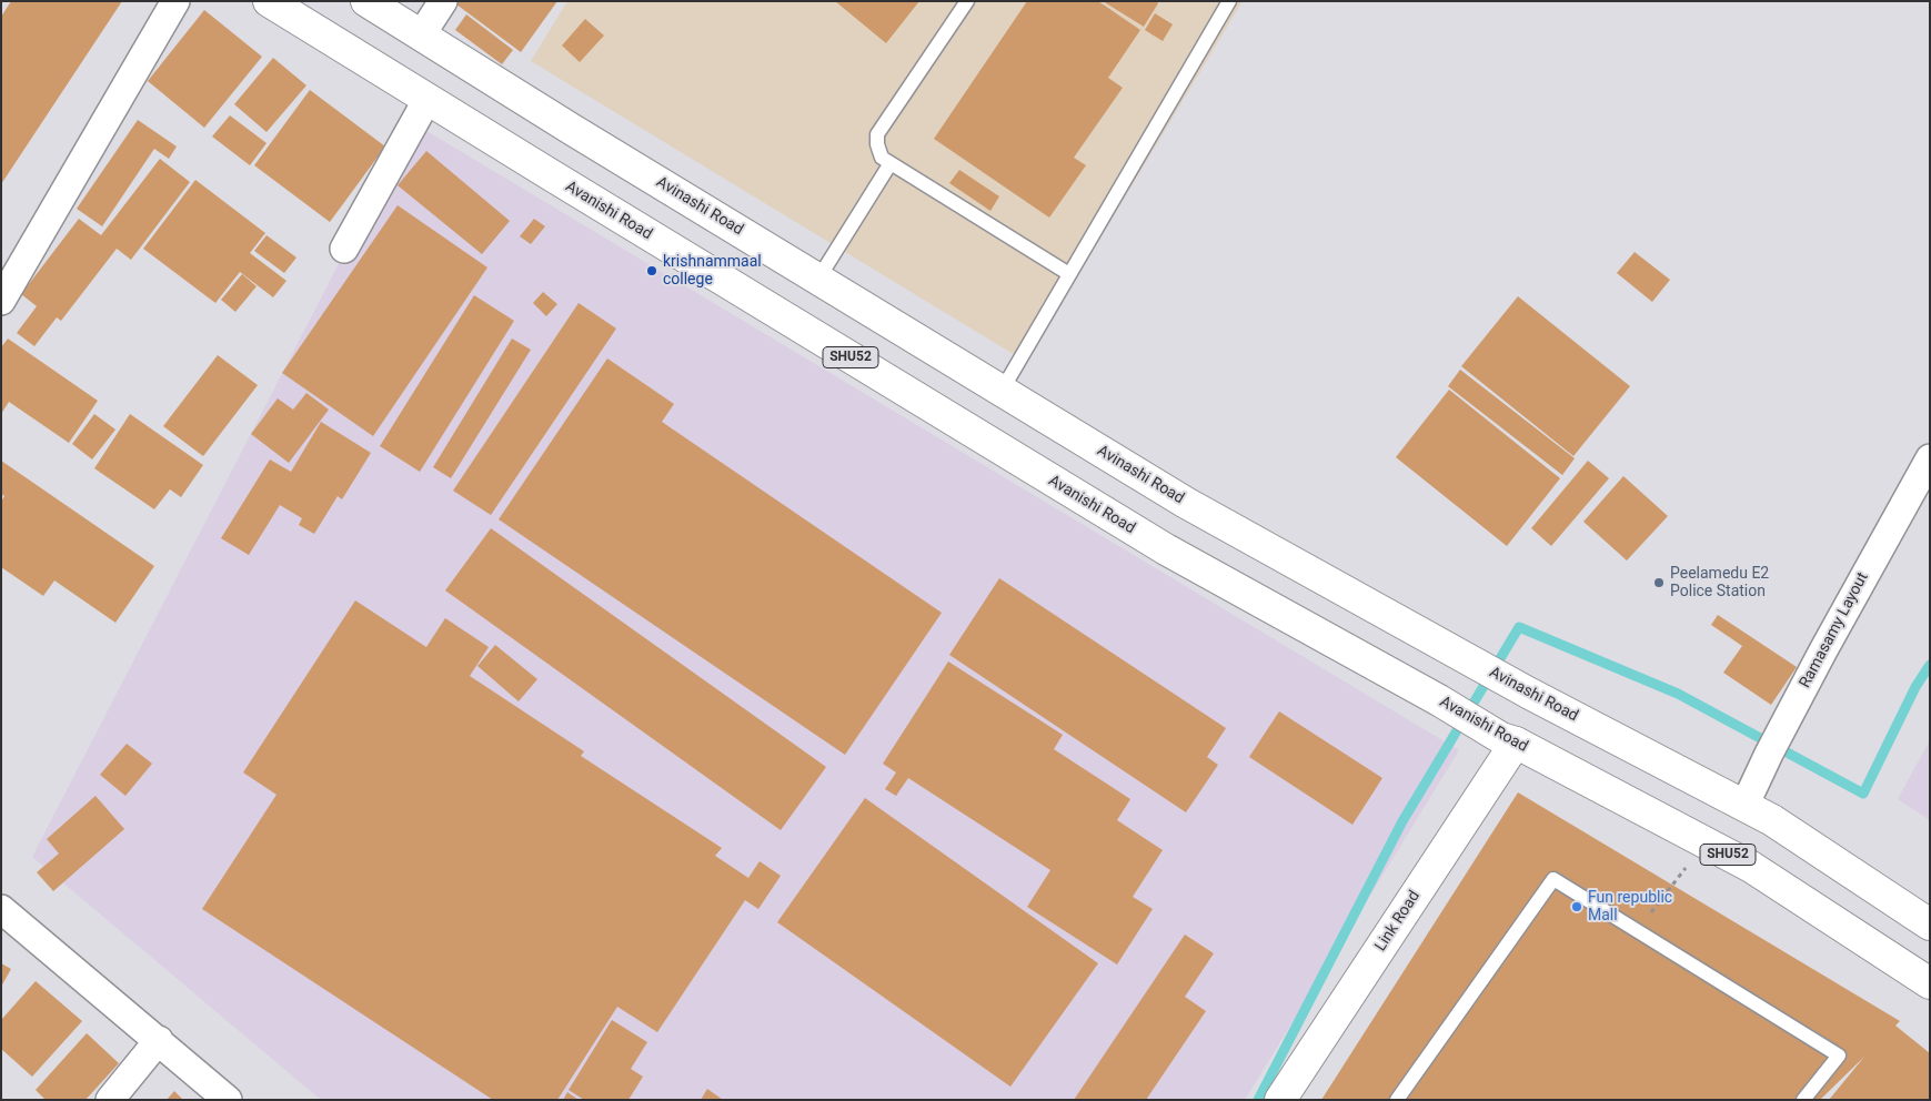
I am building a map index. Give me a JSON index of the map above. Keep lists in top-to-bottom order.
{
  "streets": {
    "main road": [
      "Avinashi Road",
      "Avanishi Road",
      "SHU52",
      "Link Road"
    ],
    "street": ["Ramasamy Layout"]
  },
  "crossings": [
    ["Avinashi Road", "Ramasamy Layout"],
    ["Avanishi Road", "Link Road"]
  ],
  "places": ["krishnammaal college", "Peelamedu E2 Police Station", "Fun republic Mall"]
}
